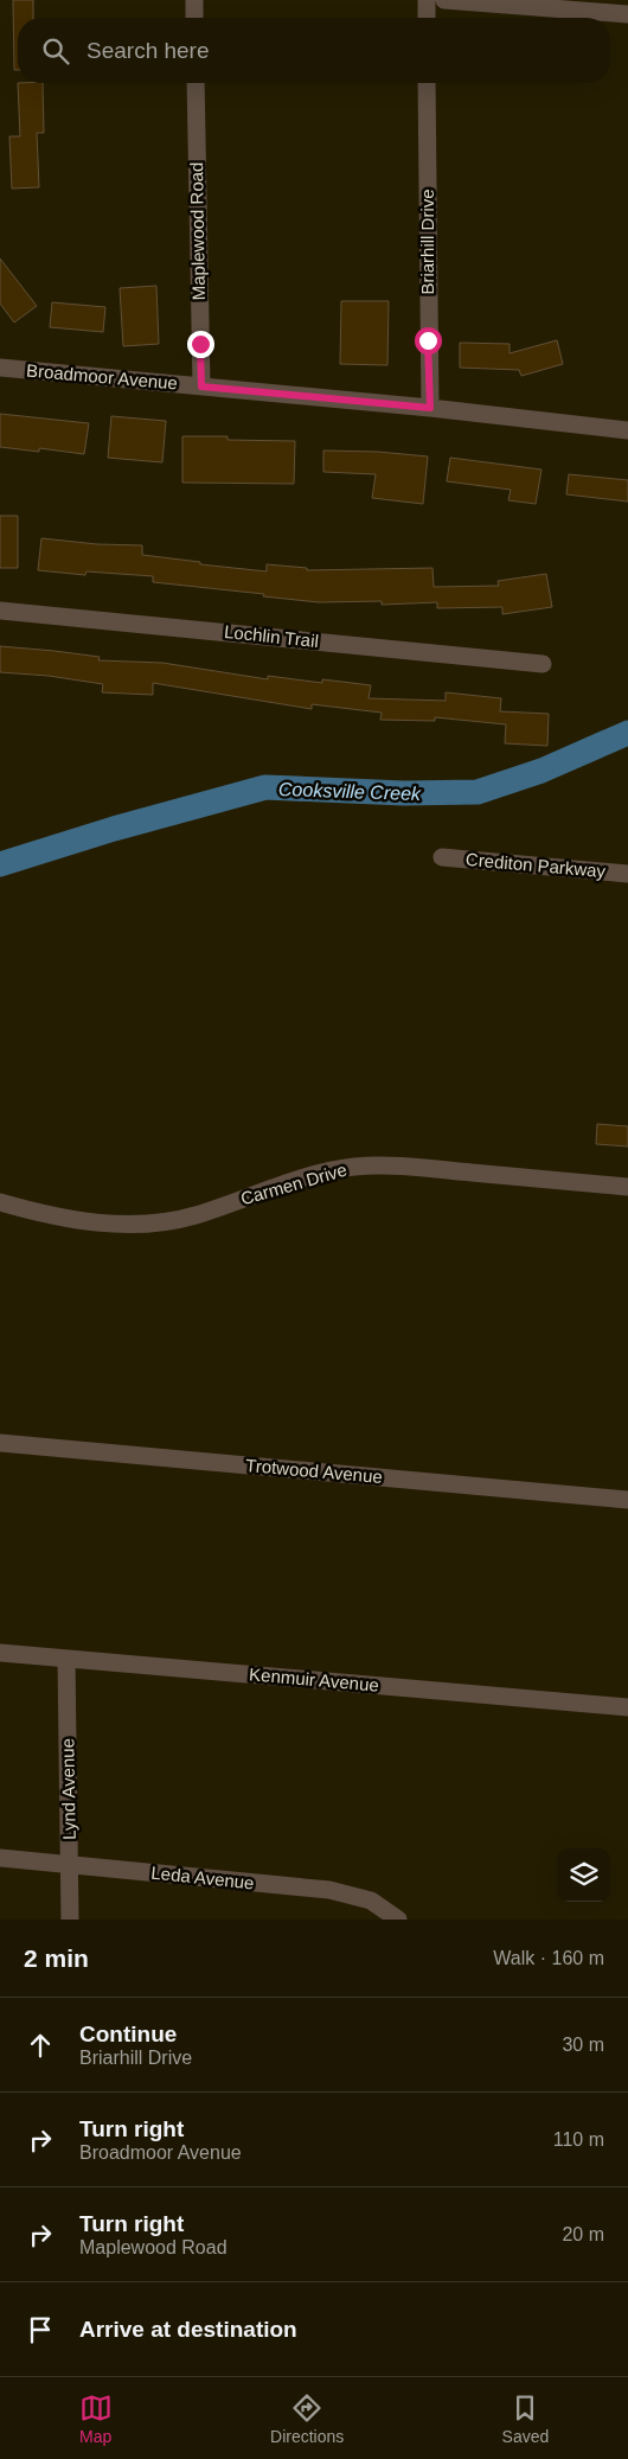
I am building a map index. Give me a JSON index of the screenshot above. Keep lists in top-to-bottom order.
{
  "streets": {
    "street": [
      "Maplewood Road",
      "Briarhill Drive",
      "Broadmoor Avenue",
      "Lochlin Trail",
      "Crediton Parkway",
      "Carmen Drive",
      "Trotwood Avenue",
      "Kenmuir Avenue",
      "Lynd Avenue",
      "Leda Avenue"
    ]
  },
  "crossings": [
    ["Maplewood Road", "Broadmoor Avenue"],
    ["Briarhill Drive", "Broadmoor Avenue"],
    ["Kenmuir Avenue", "Lynd Avenue"],
    ["Lynd Avenue", "Leda Avenue"]
  ],
  "water": ["Cooksville Creek"],
  "page": {
    "search": "Search here",
    "heading": ["2 min", "Walk · 160 m"],
    "list": [
      ["Continue", "Briarhill Drive", "30 m"],
      ["Turn right", "Broadmoor Avenue", "110 m"],
      ["Turn right", "Maplewood Road", "20 m"],
      "Arrive at destination"
    ],
    "nav": ["Map", "Directions", "Saved"]
  }
}
